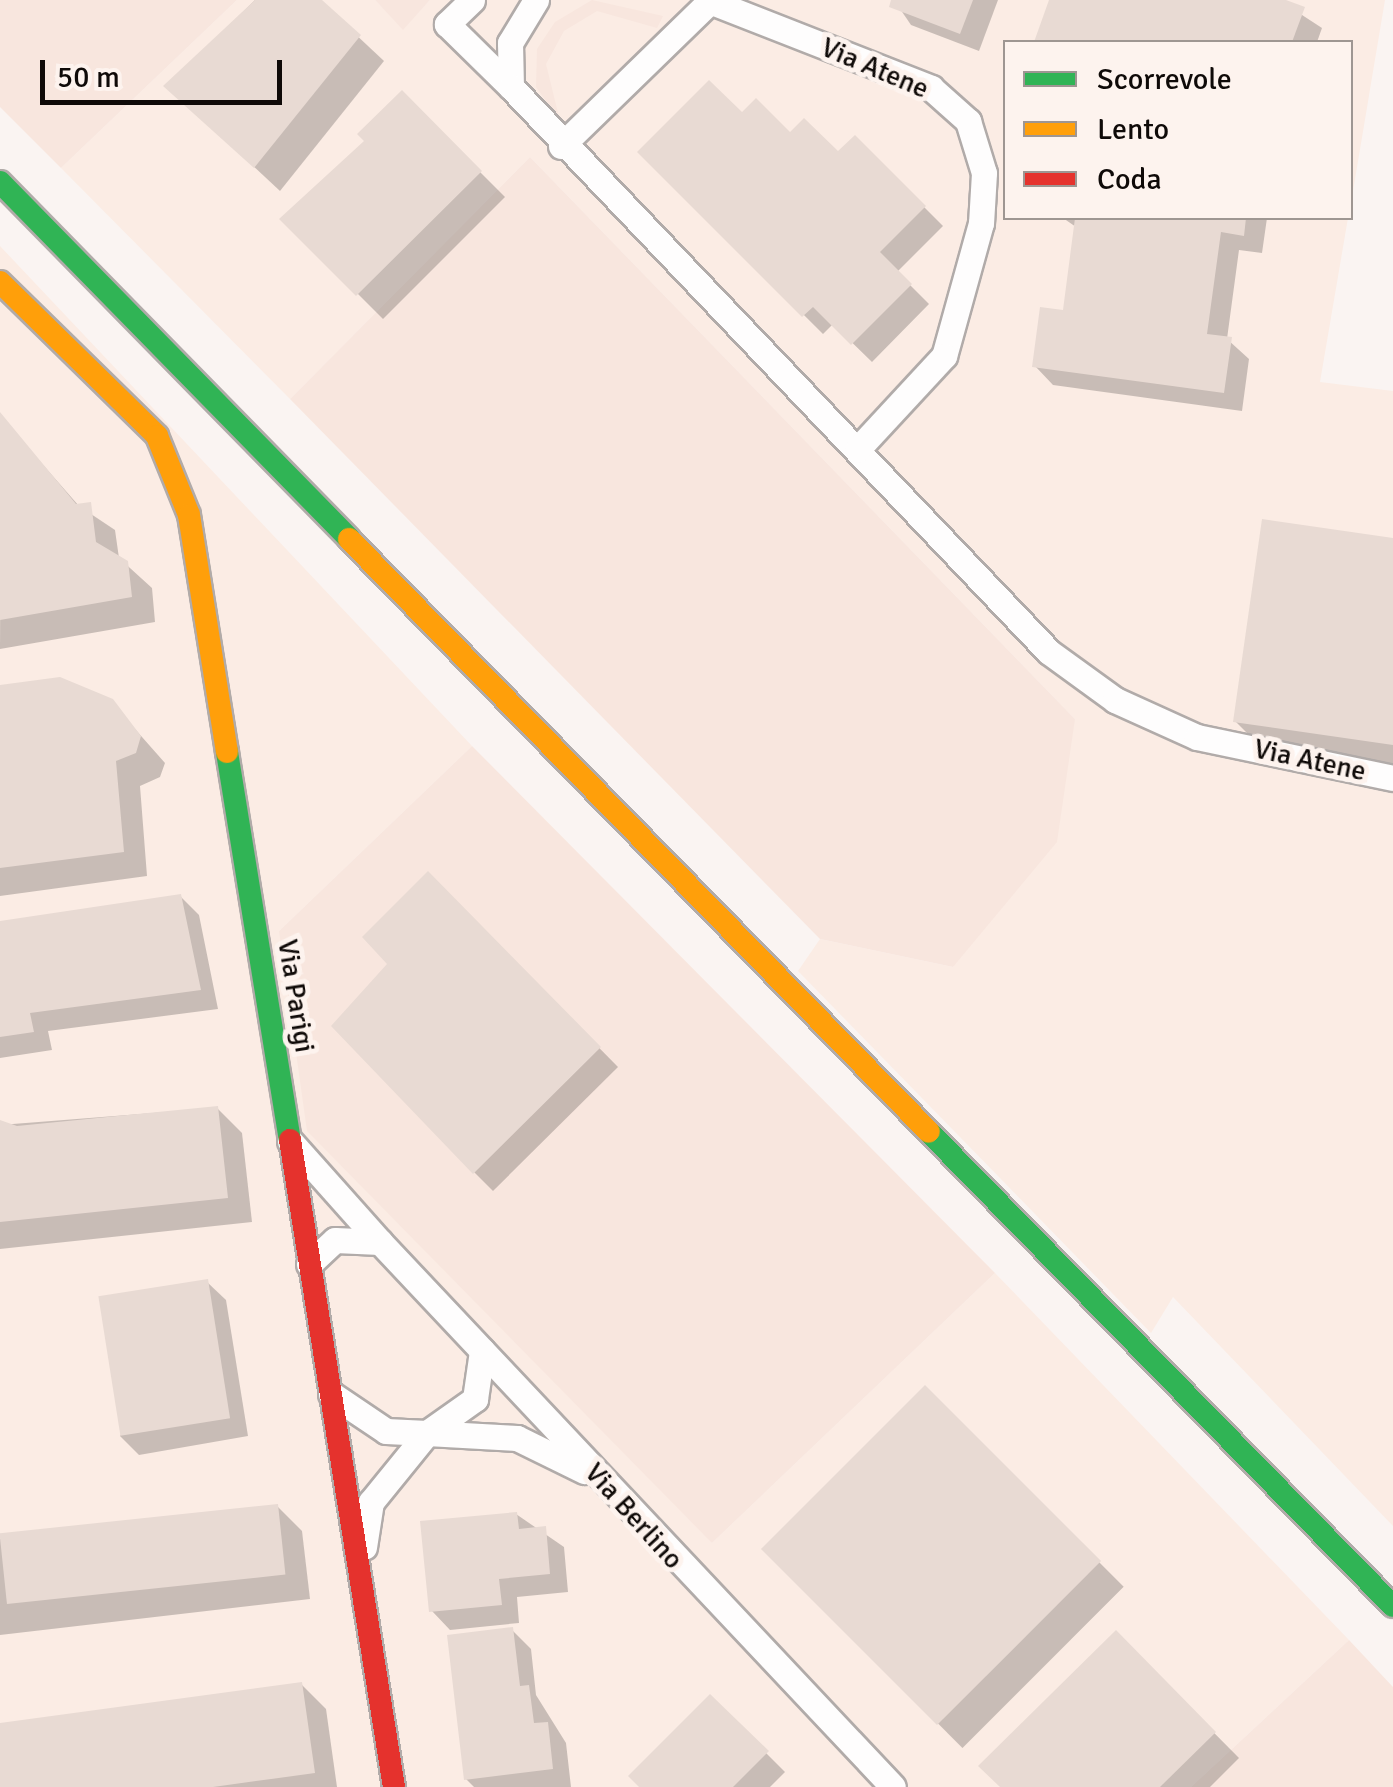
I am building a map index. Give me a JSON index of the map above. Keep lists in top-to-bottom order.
{
  "streets": {
    "main road": ["Via Parigi"],
    "street": ["Via Atene", "Via Berlino"]
  },
  "crossings": [
    ["Via Parigi", "Via Berlino"]
  ],
  "legend": ["Scorrevole", "Lento", "Coda"],
  "scale_bar": "50 m"
}
